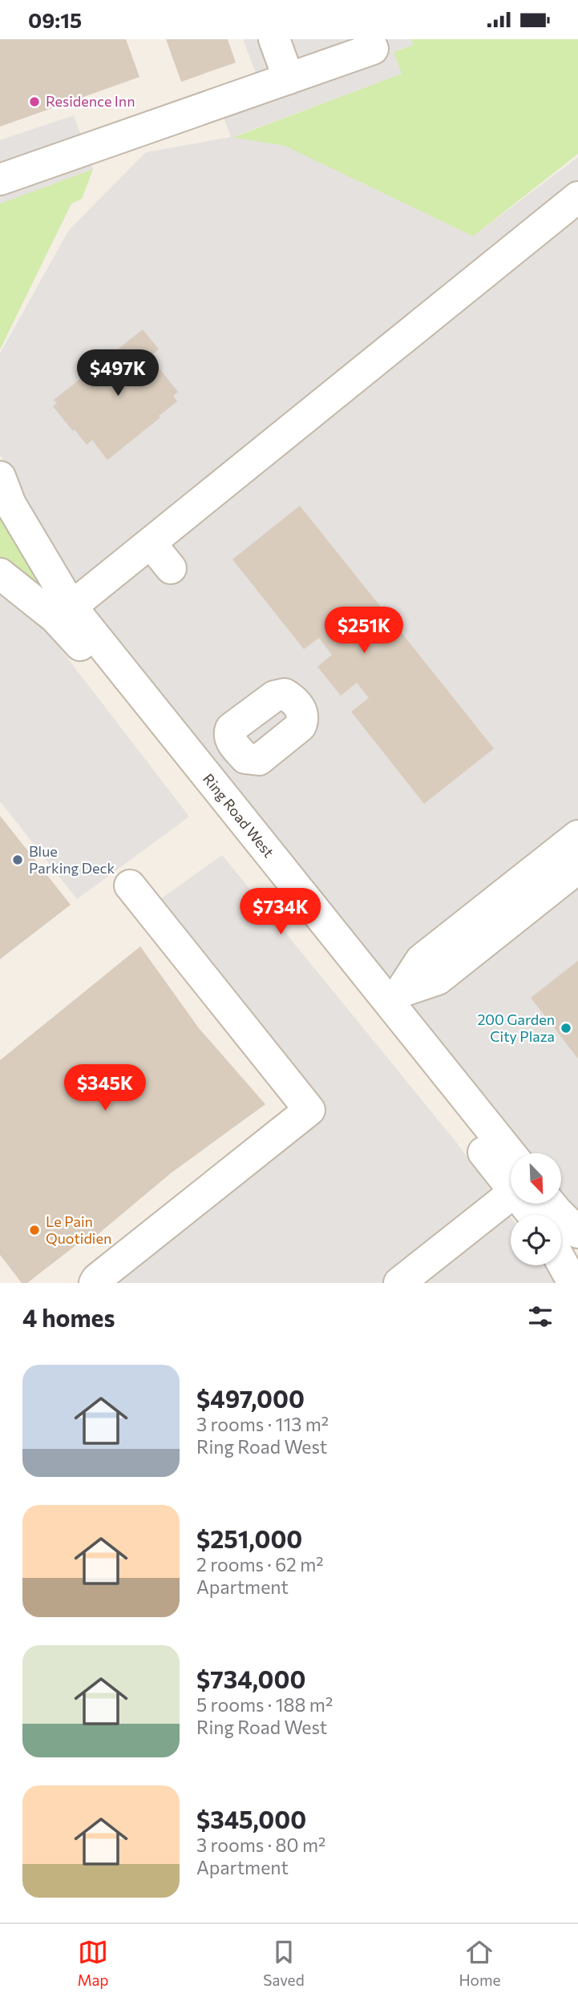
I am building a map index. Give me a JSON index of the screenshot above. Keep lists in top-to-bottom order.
{
  "streets": {
    "street": ["Ring Road West"]
  },
  "places": [
    "Residence Inn",
    "Blue Parking Deck",
    "200 Garden City Plaza",
    "Le Pain Quotidien"
  ],
  "north": "bottom right",
  "page": {
    "status": "09:15",
    "price": [
      "$497K",
      "$251K",
      "$734K",
      "$345K"
    ],
    "heading": "4 homes",
    "list": [
      {
        "name": "$497,000",
        "note": "3 rooms · 113 m² · Ring Road West"
      },
      {
        "name": "$251,000",
        "note": "2 rooms · 62 m² · Apartment"
      },
      {
        "name": "$734,000",
        "note": "5 rooms · 188 m² · Ring Road West"
      },
      {
        "name": "$345,000",
        "note": "3 rooms · 80 m² · Apartment"
      }
    ],
    "tabs": ["Map", "Saved", "Home"]
  }
}
